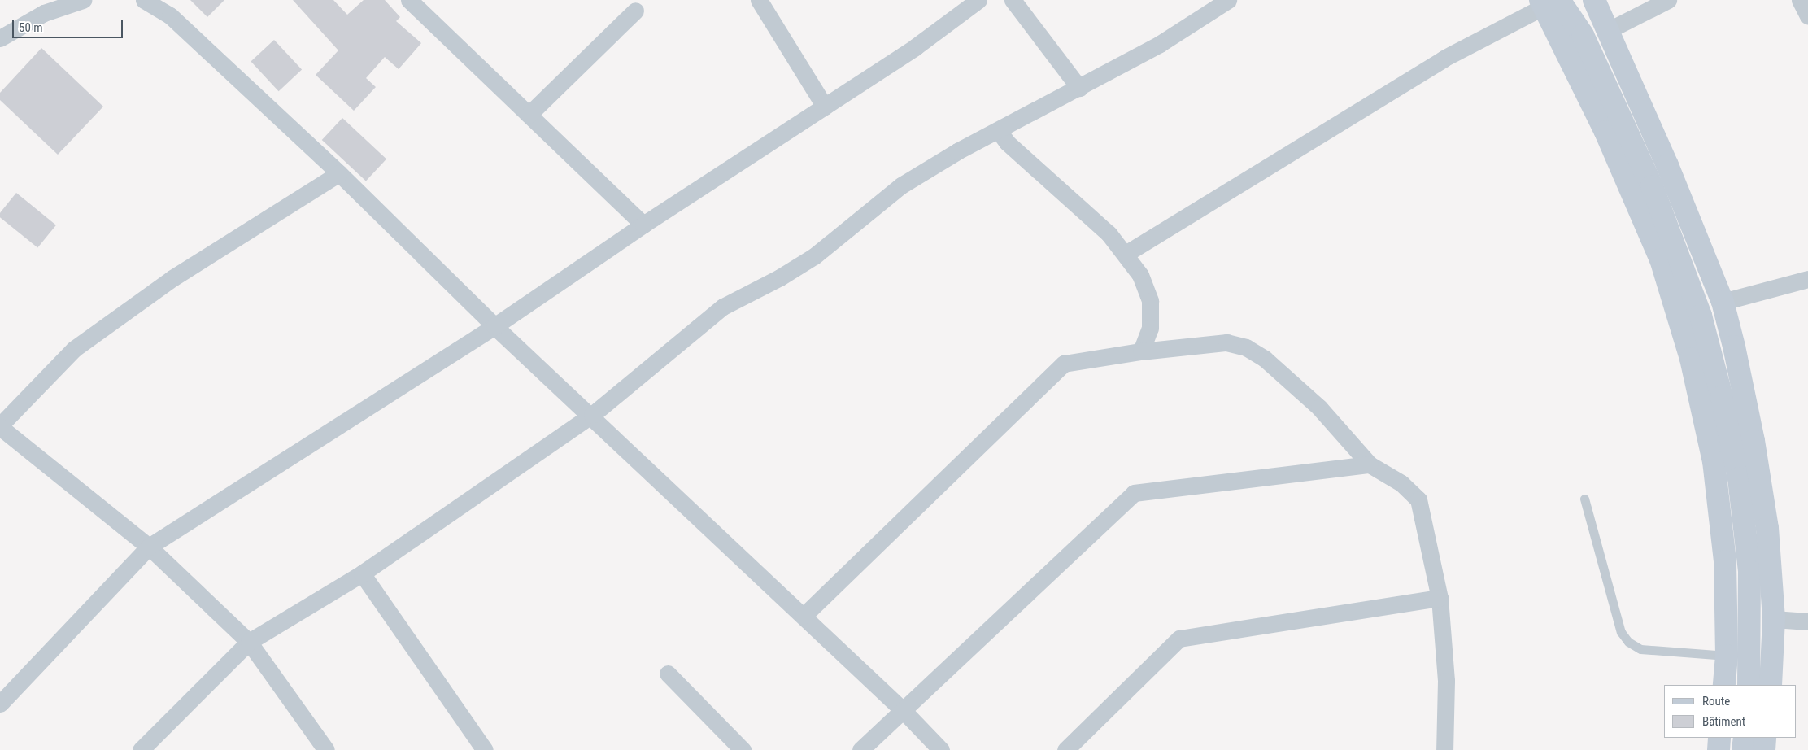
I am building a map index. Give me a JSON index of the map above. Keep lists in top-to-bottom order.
{
  "legend": ["Route", "Bâtiment"],
  "scale_bar": "50 m"
}
